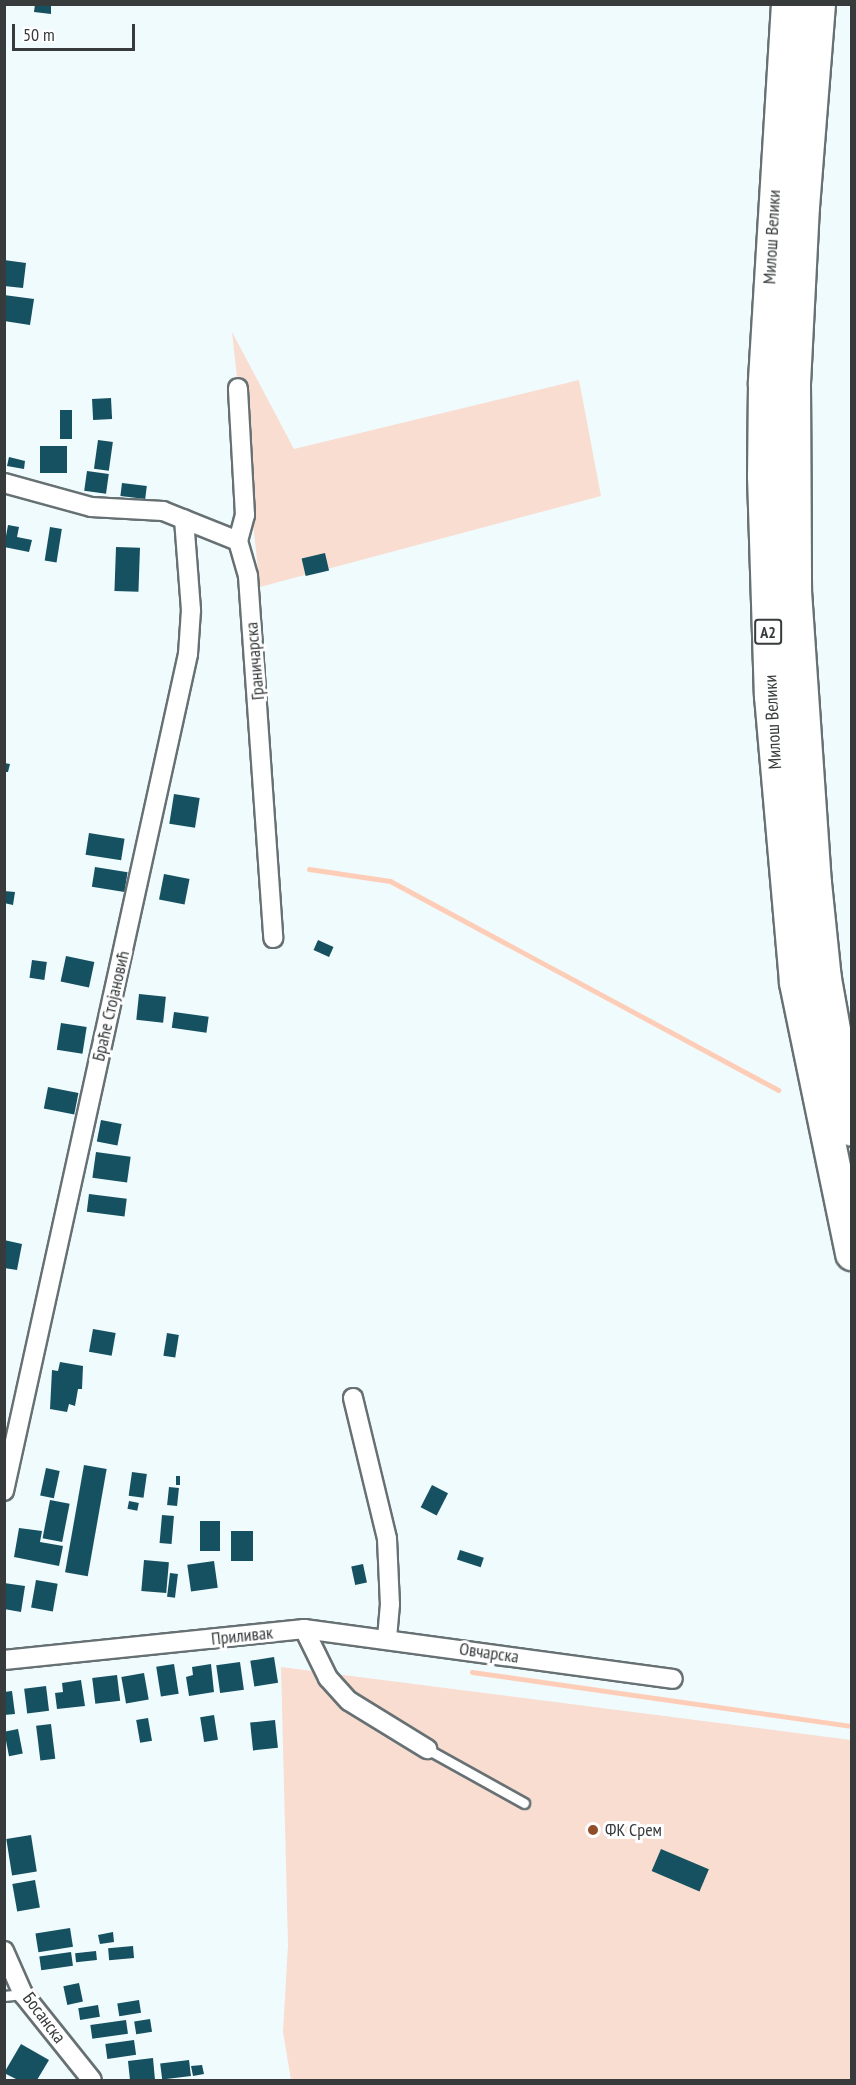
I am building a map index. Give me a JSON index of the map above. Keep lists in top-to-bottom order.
{
  "streets": {
    "highway": ["Милош Велики", "A2"],
    "street": [
      "Граничарска",
      "Браће Стојановић",
      "Приливак",
      "Овчарска",
      "Босанска"
    ]
  },
  "crossings": [
    ["Приливак", "Овчарска"]
  ],
  "places": ["ФК Срем"],
  "scale_bar": "50 m"
}
